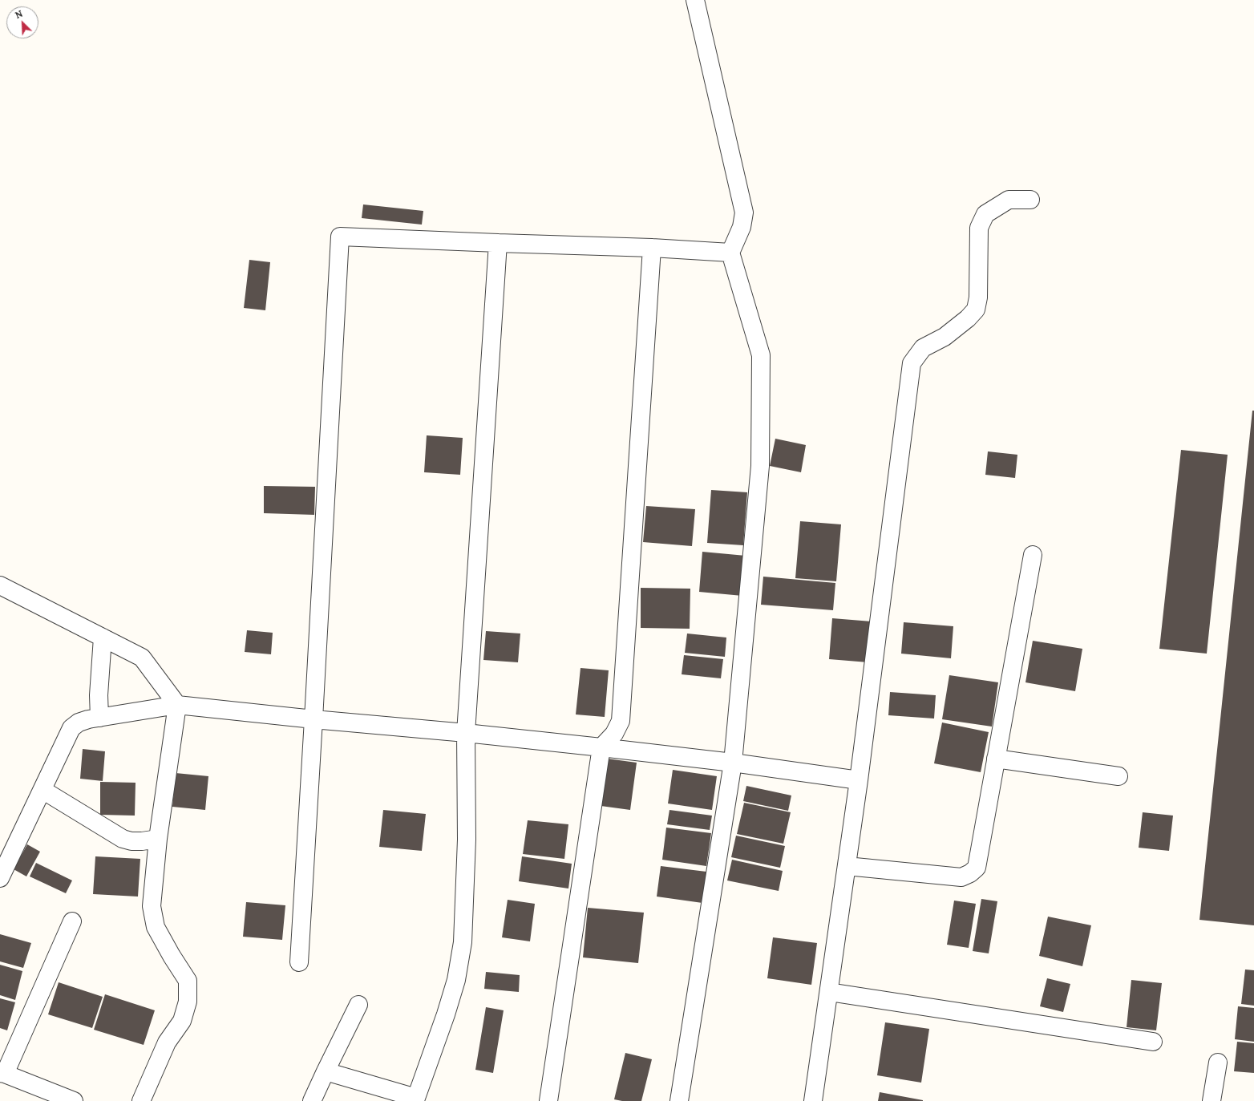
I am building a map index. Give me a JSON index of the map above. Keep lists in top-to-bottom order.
{
  "north": "top left"
}
